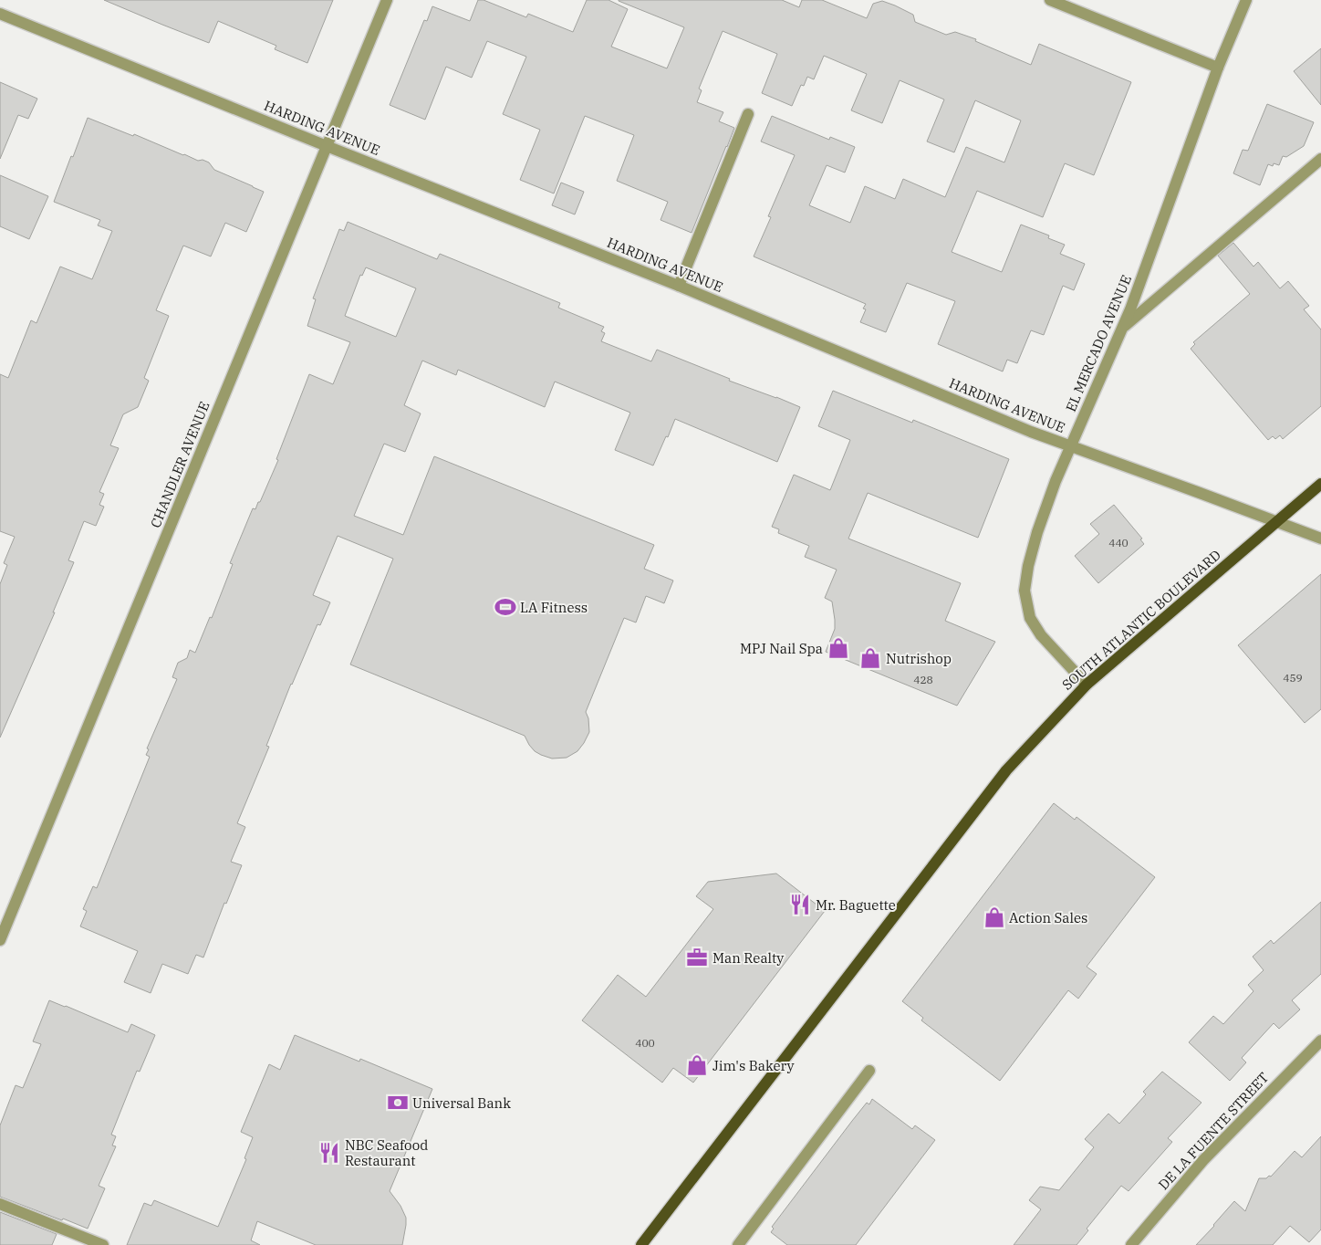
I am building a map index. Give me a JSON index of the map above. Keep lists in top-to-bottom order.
{
  "streets": {
    "main road": ["SOUTH ATLANTIC BOULEVARD"],
    "street": [
      "HARDING AVENUE",
      "EL MERCADO AVENUE",
      "CHANDLER AVENUE",
      "DE LA FUENTE STREET"
    ]
  },
  "crossings": [
    ["HARDING AVENUE", "EL MERCADO AVENUE"],
    ["HARDING AVENUE", "CHANDLER AVENUE"],
    ["HARDING AVENUE", "SOUTH ATLANTIC BOULEVARD"],
    ["EL MERCADO AVENUE", "SOUTH ATLANTIC BOULEVARD"]
  ],
  "places": {
    "sports": ["LA Fitness"],
    "shop": [
      "MPJ Nail Spa",
      "Nutrishop",
      "Action Sales",
      "Jim's Bakery"
    ],
    "restaurant": ["Mr. Baguette", "NBC Seafood Restaurant"],
    "office": ["Man Realty"],
    "bank": ["Universal Bank"]
  },
  "house_numbers": [
    "440",
    "459",
    "428",
    "400"
  ]
}
